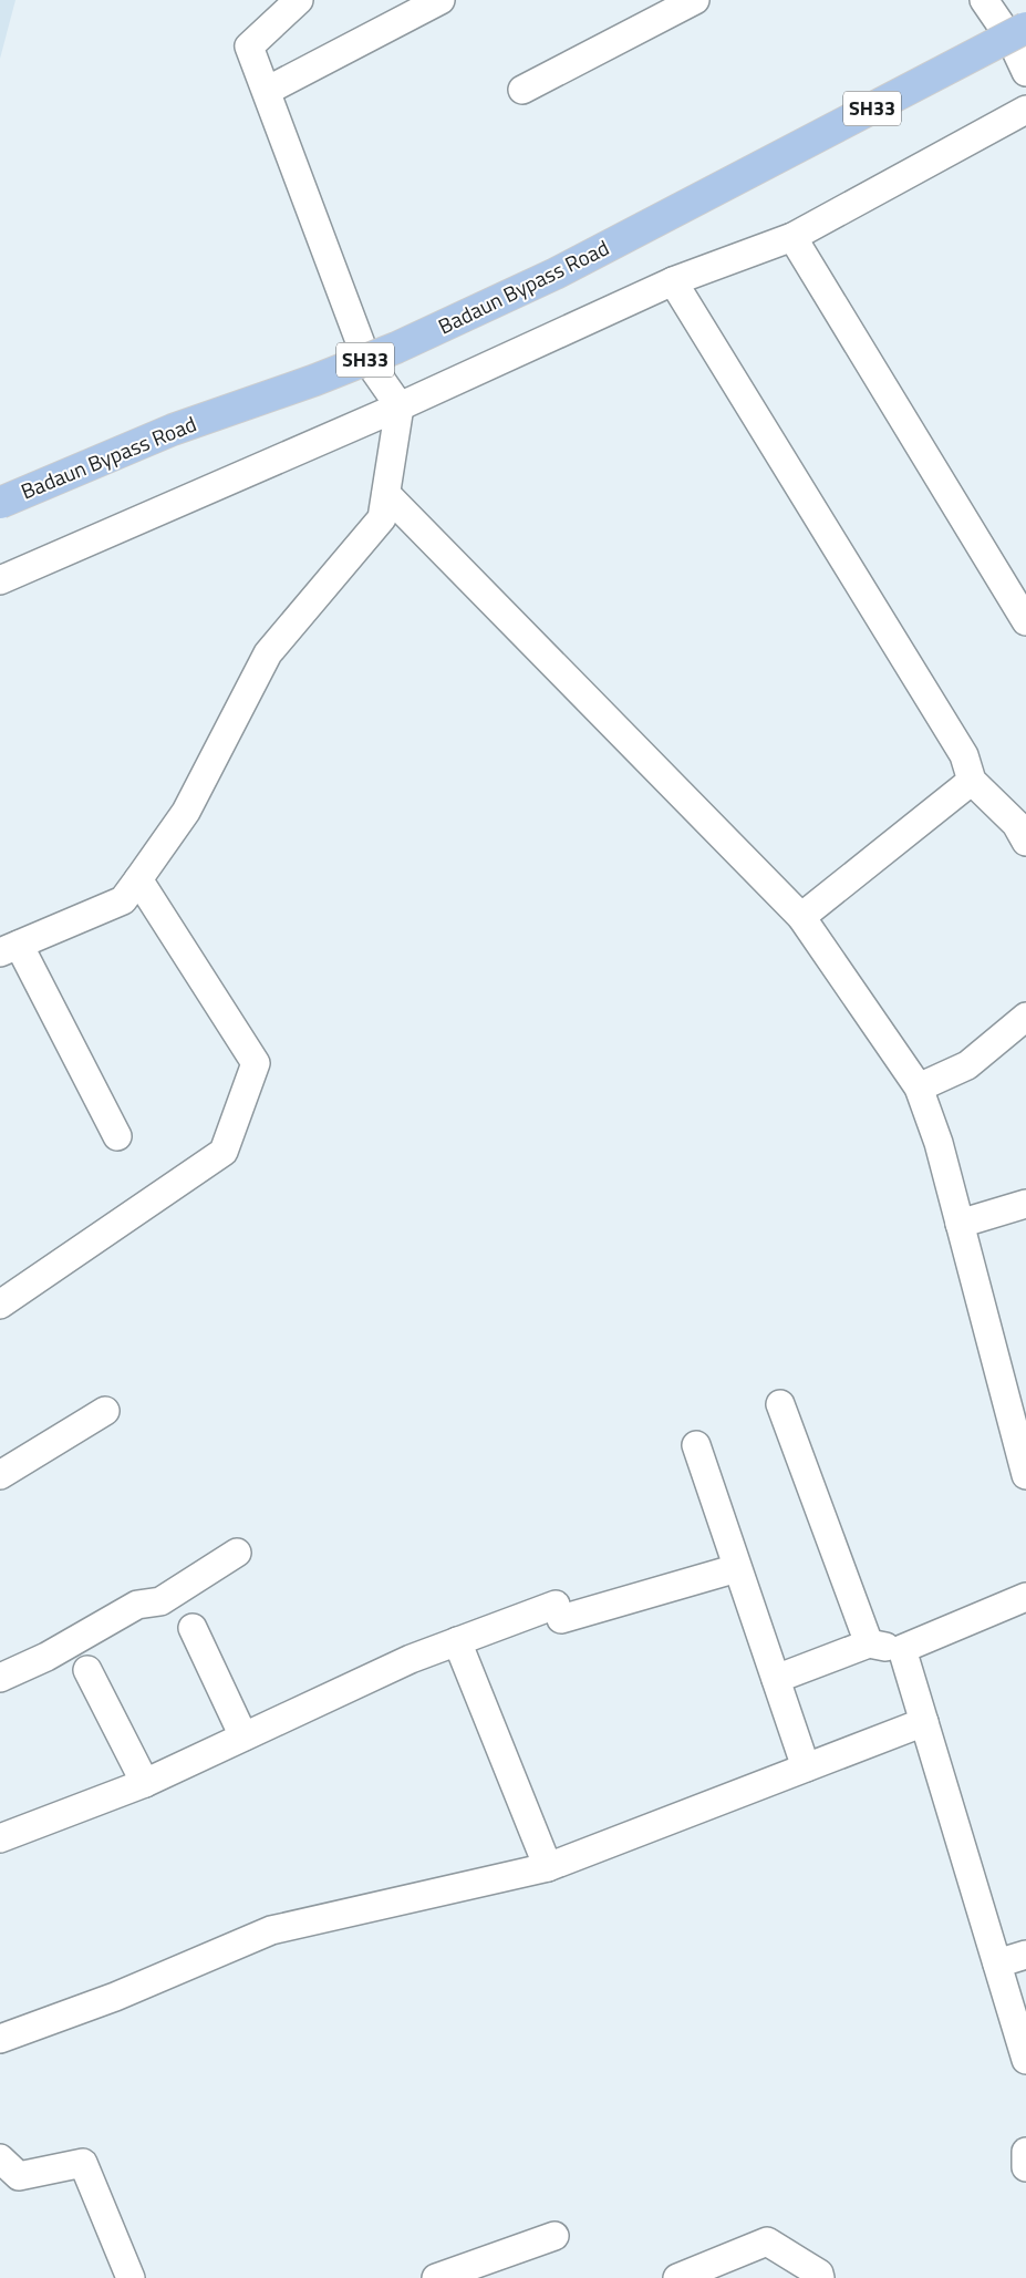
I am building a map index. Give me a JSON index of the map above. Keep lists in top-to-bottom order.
{
  "streets": {
    "main road": ["SH33", "Badaun Bypass Road"]
  }
}
